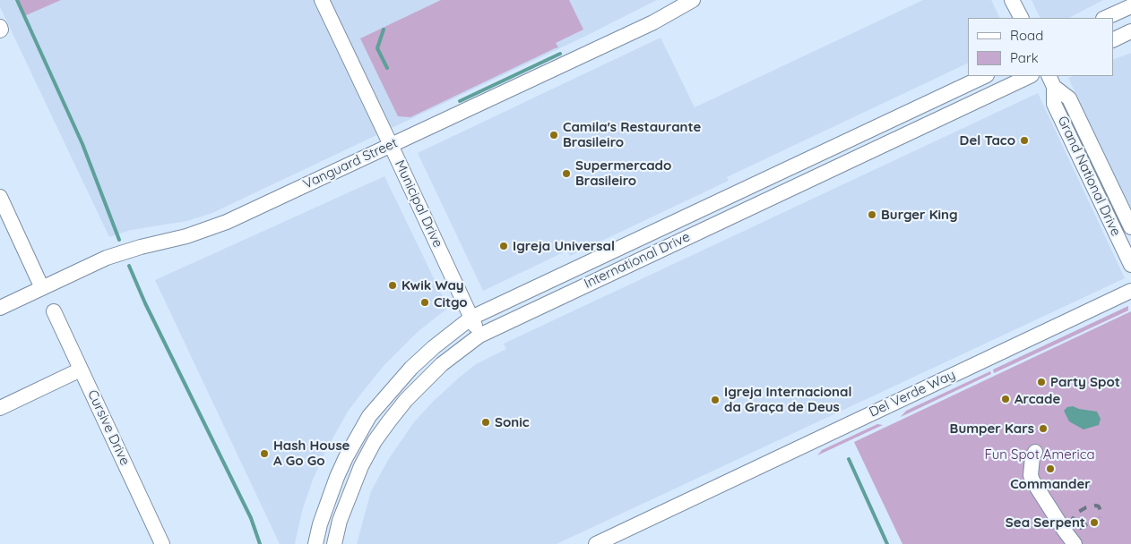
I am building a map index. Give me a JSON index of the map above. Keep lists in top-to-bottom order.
{
  "streets": {
    "street": [
      "Vanguard Street",
      "Grand National Drive",
      "Municipal Drive",
      "International Drive",
      "Del Verde Way",
      "Cursive Drive"
    ]
  },
  "crossings": [
    ["Vanguard Street", "Municipal Drive"],
    ["Municipal Drive", "International Drive"]
  ],
  "parks": ["Fun Spot America"],
  "places": [
    "Camila's Restaurante Brasileiro",
    "Del Taco",
    "Supermercado Brasileiro",
    "Burger King",
    "Igreja Universal",
    "Kwik Way",
    "Citgo",
    "Party Spot",
    "Arcade",
    "Igreja Internacional da Graça de Deus",
    "Sonic",
    "Bumper Kars",
    "Hash House A Go Go",
    "Commander",
    "Sea Serpent"
  ],
  "legend": ["Road", "Park"]
}
